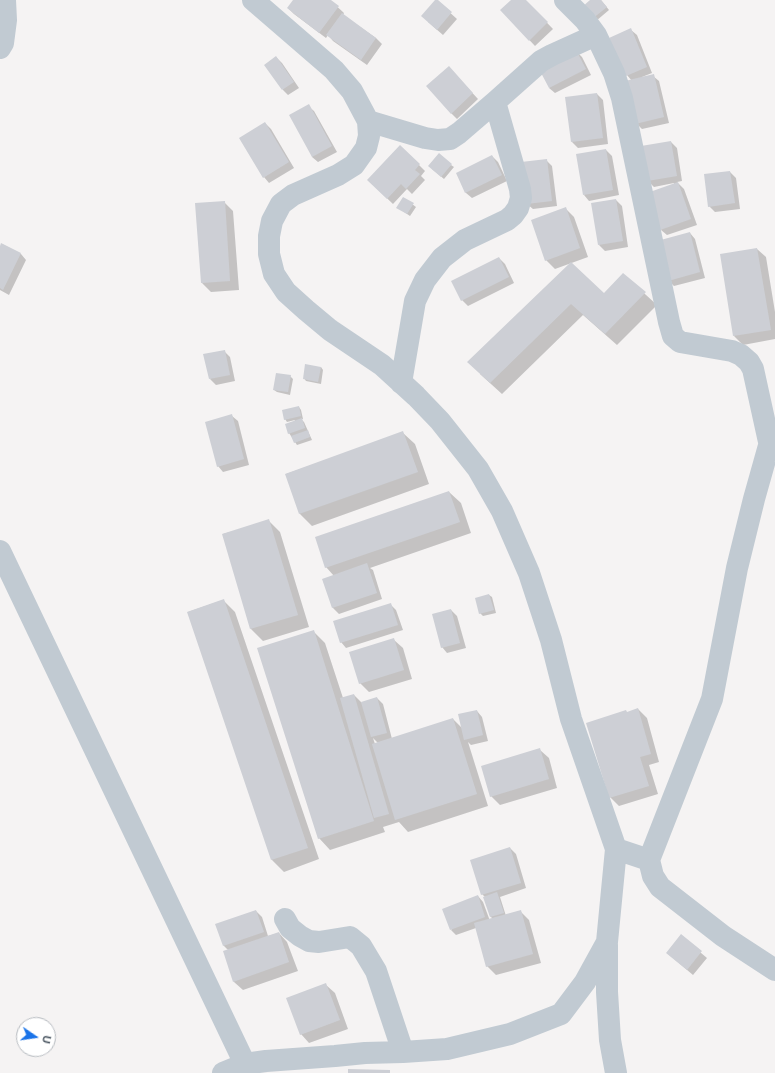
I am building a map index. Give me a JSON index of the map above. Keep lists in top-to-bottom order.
{
  "north": "right"
}
